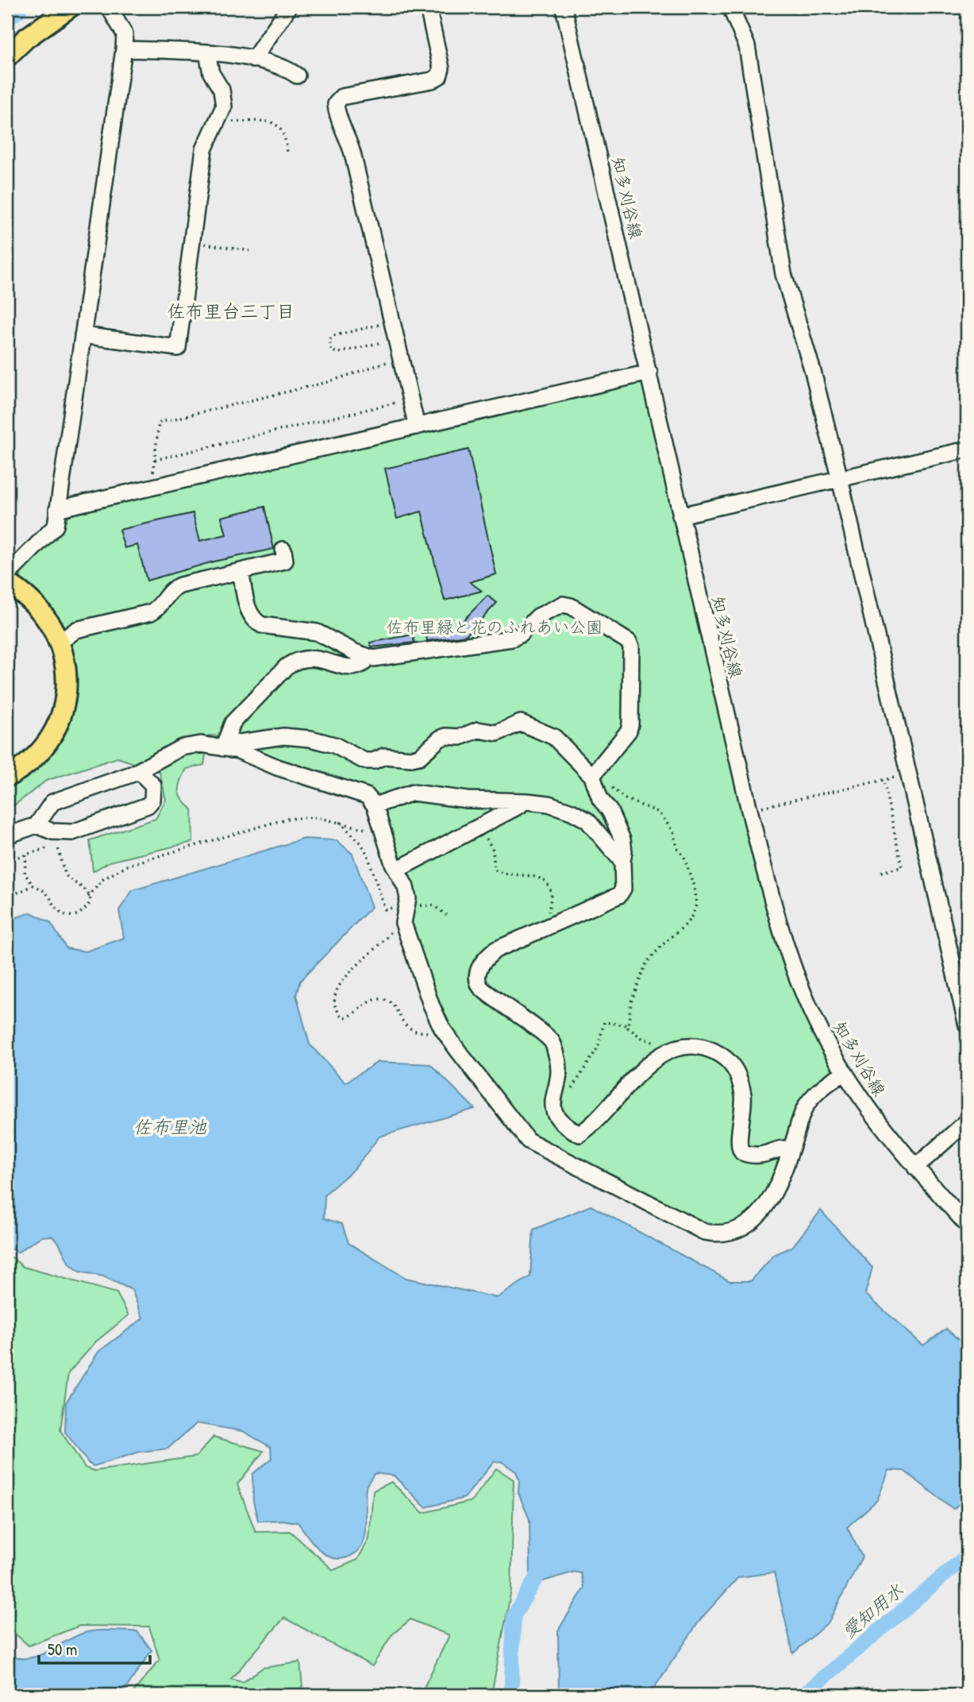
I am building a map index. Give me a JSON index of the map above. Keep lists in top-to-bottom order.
{
  "streets": {
    "street": ["知多刈谷線"]
  },
  "districts": ["佐布里台三丁目"],
  "water": ["佐布里池", "愛知用水"],
  "parks": ["佐布里緑と花のふれあい公園"],
  "scale_bar": "50 m"
}
